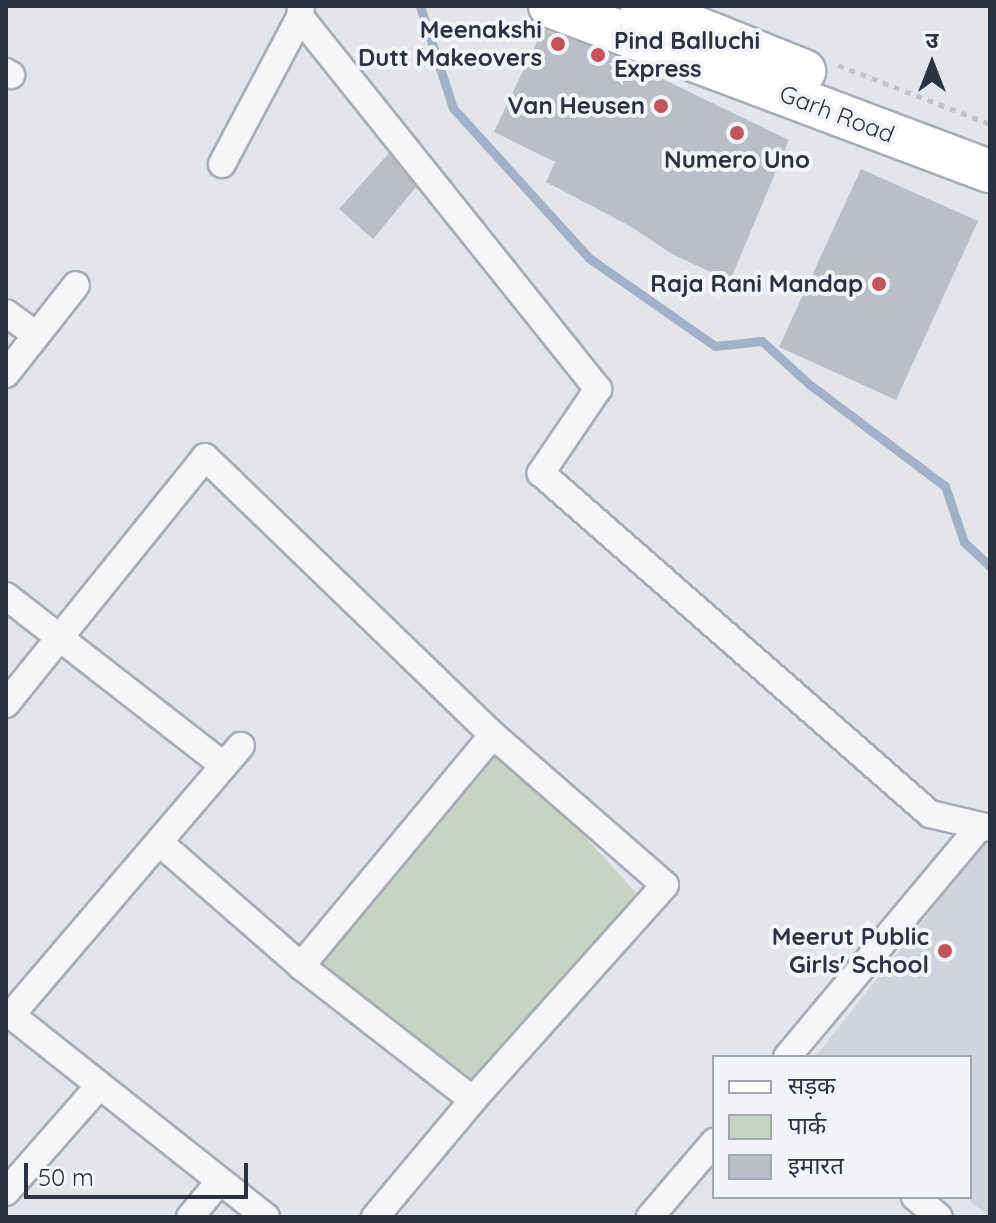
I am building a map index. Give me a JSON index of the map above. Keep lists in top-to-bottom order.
{
  "streets": {
    "main road": ["Garh Road"]
  },
  "places": [
    "Meenakshi Dutt Makeovers",
    "Pind Balluchi Express",
    "Van Heusen",
    "Numero Uno",
    "Raja Rani Mandap",
    "Meerut Public Girls' School"
  ],
  "legend": ["सड़क", "पार्क", "इमारत"],
  "scale_bar": "50 m",
  "north": "top"
}
